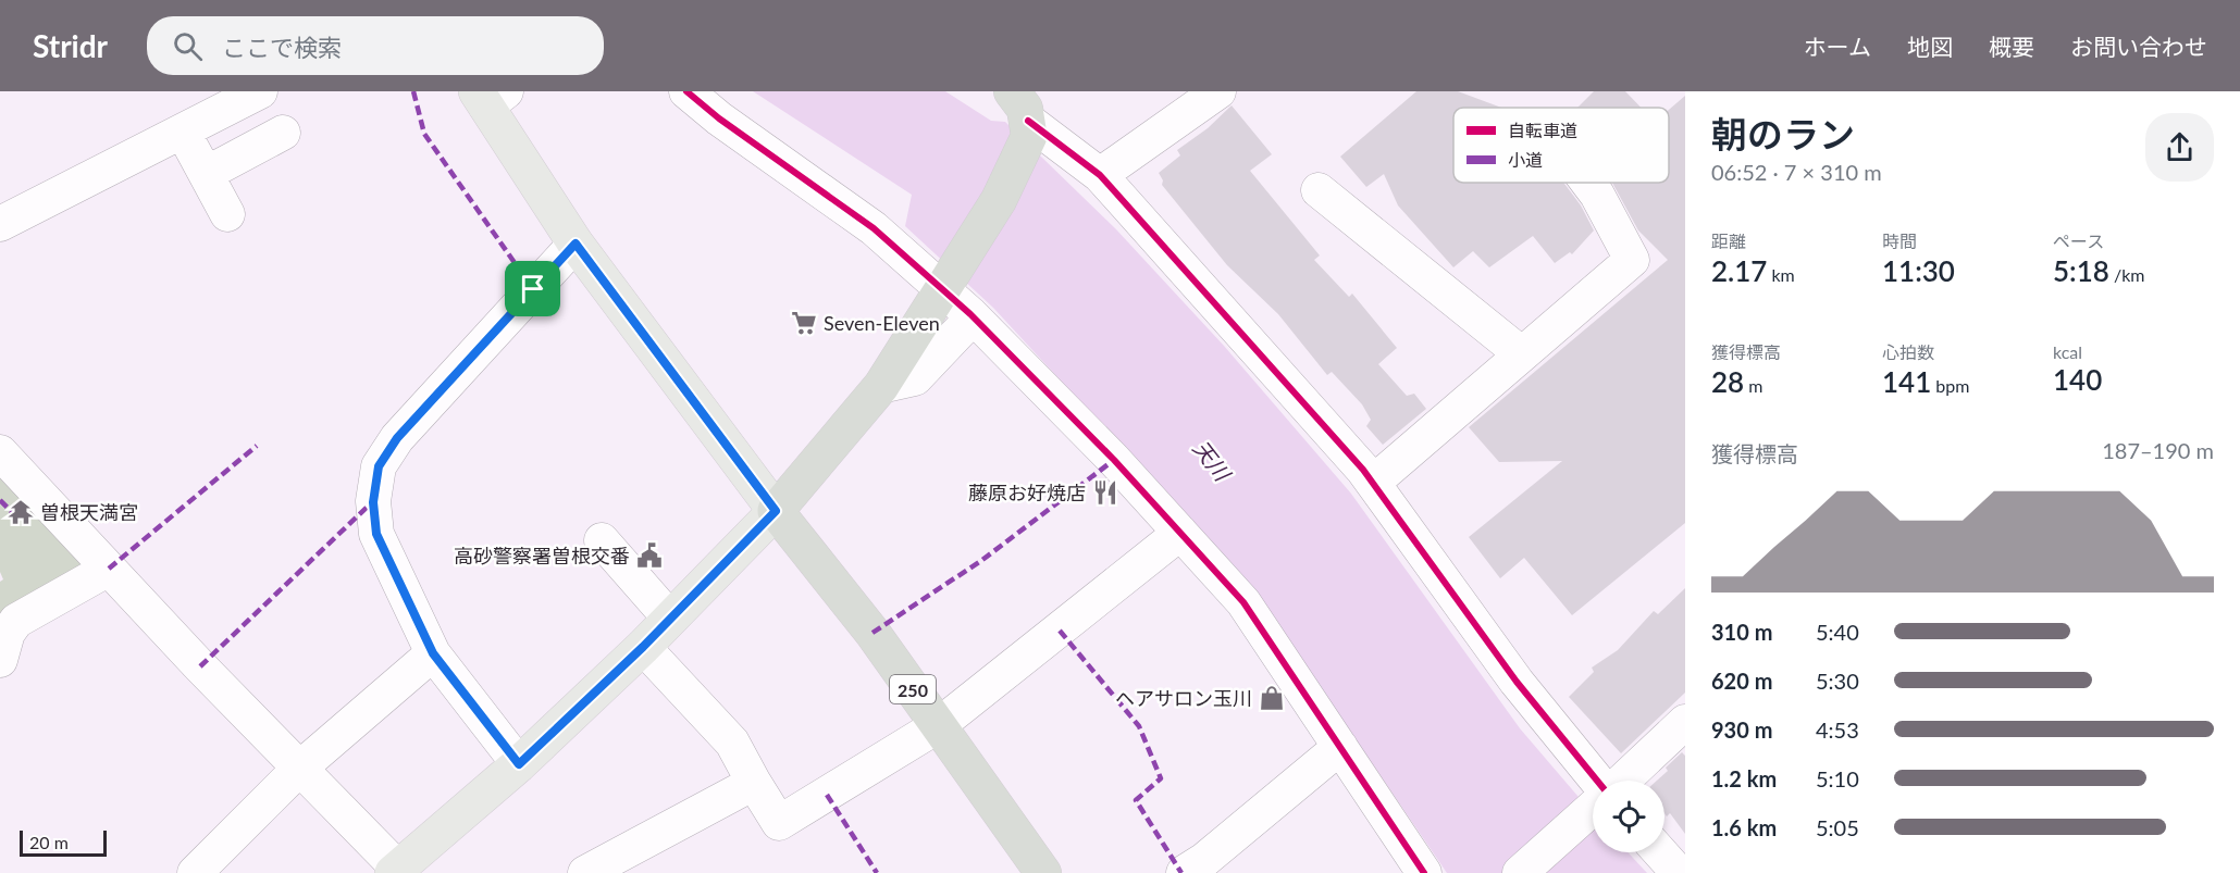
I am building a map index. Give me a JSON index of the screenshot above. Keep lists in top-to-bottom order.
{
  "streets": {
    "highway": ["250"]
  },
  "water": ["天川"],
  "places": {
    "supermarket": ["Seven-Eleven"],
    "restaurant": ["藤原お好焼店"],
    "temple": ["曽根天満宮"],
    "public building": ["高砂警察署曽根交番"],
    "shop": ["ヘアサロン玉川"]
  },
  "legend": ["自転車道", "小道"],
  "scale_bar": "20 m",
  "page": {
    "header": "Stridr",
    "search": "ここで検索",
    "nav": [
      "ホーム",
      "地図",
      "概要",
      "お問い合わせ"
    ],
    "heading": ["朝のラン", "06:52 · 7 × 310 m"],
    "stats": [
      ["距離", "2.17 km"],
      ["時間", "11:30"],
      ["ペース", "5:18 /km"],
      ["獲得標高", "28 m"],
      ["心拍数", "141 bpm"],
      ["kcal", "140"]
    ],
    "chart": ["獲得標高", "187–190 m"],
    "list": [
      {
        "name": "310 m",
        "note": "5:40"
      },
      {
        "name": "620 m",
        "note": "5:30"
      },
      {
        "name": "930 m",
        "note": "4:53"
      },
      {
        "name": "1.2 km",
        "note": "5:10"
      },
      {
        "name": "1.6 km",
        "note": "5:05"
      }
    ],
    "scale": "20 m"
  }
}
